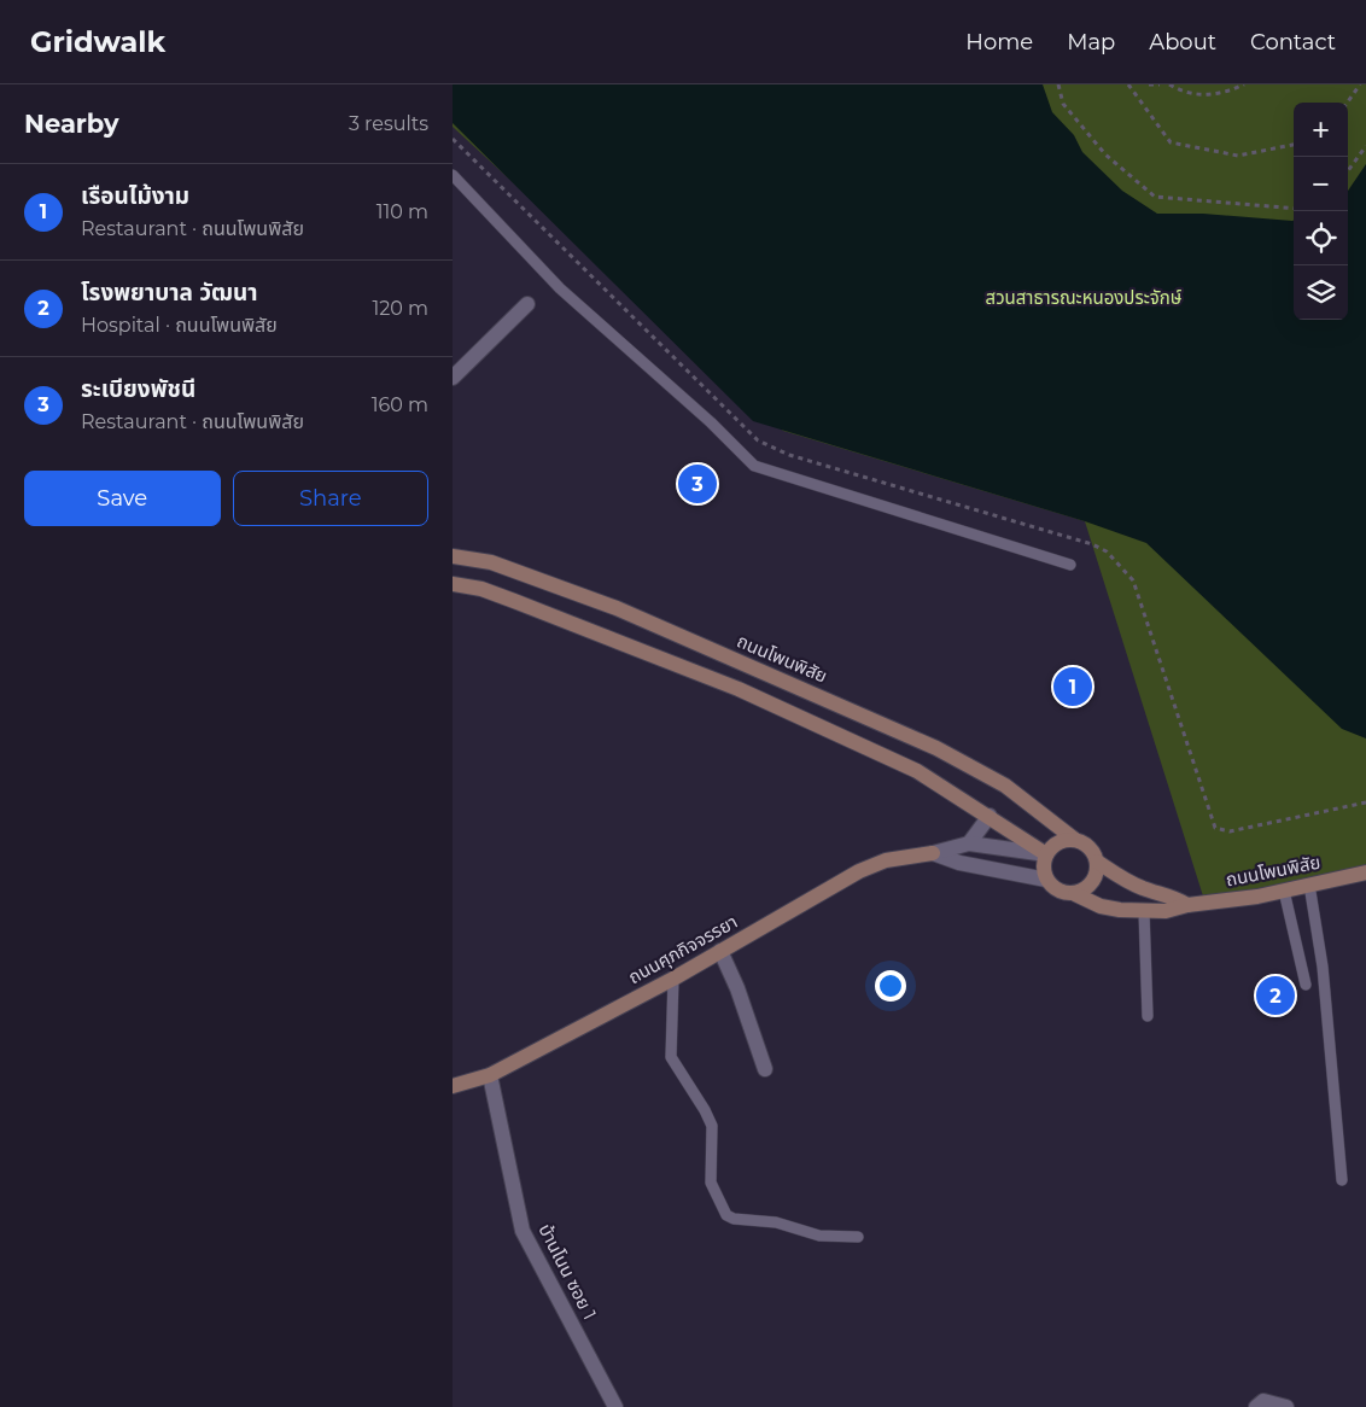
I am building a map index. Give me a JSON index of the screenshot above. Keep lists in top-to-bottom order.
{
  "streets": {
    "street": ["ถนนโพนพิสัย", "ถนนศุภกิจจรรยา", "บ้านโนน ซอย 1"]
  },
  "crossings": [
    ["ถนนโพนพิสัย", "ถนนศุภกิจจรรยา"],
    ["ถนนศุภกิจจรรยา", "บ้านโนน ซอย 1"]
  ],
  "parks": ["สวนสาธารณะหนองประจักษ์"],
  "page": {
    "header": "Gridwalk",
    "nav": [
      "Home",
      "Map",
      "About",
      "Contact"
    ],
    "heading": ["Nearby", "3 results"],
    "map_buttons": ["+", "−"],
    "list": [
      {
        "mark": "1",
        "name": "เรือนไม้งาม",
        "note": "Restaurant · ถนนโพนพิสัย",
        "value": "110 m"
      },
      {
        "mark": "2",
        "name": "โรงพยาบาล วัฒนา",
        "note": "Hospital · ถนนโพนพิสัย",
        "value": "120 m"
      },
      {
        "mark": "3",
        "name": "ระเบียงพัชนี",
        "note": "Restaurant · ถนนโพนพิสัย",
        "value": "160 m"
      }
    ],
    "buttons": ["Save", "Share"],
    "pins": ["3", "1", "2"]
  }
}
